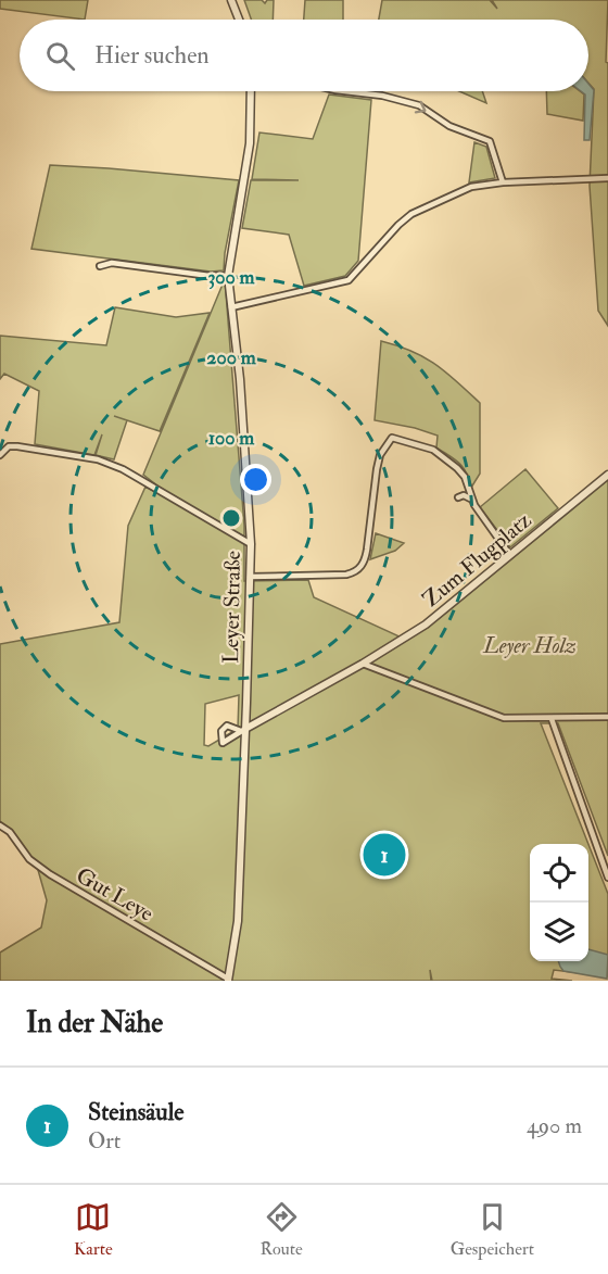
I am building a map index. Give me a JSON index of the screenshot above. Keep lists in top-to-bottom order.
{
  "streets": {
    "street": ["Zum Flugplatz", "Leyer Straße", "Gut Leye"]
  },
  "crossings": [
    ["Zum Flugplatz", "Leyer Straße"],
    ["Leyer Straße", "Gut Leye"]
  ],
  "parks": ["Leyer Holz"],
  "page": {
    "search": "Hier suchen",
    "pins": "1",
    "heading": "In der Nähe",
    "list": [
      {
        "mark": "1",
        "name": "Steinsäule",
        "note": "Ort",
        "value": "490 m"
      }
    ],
    "nav": ["Karte", "Route", "Gespeichert"]
  },
  "rings": ["300 m", "200 m", "100 m"]
}
